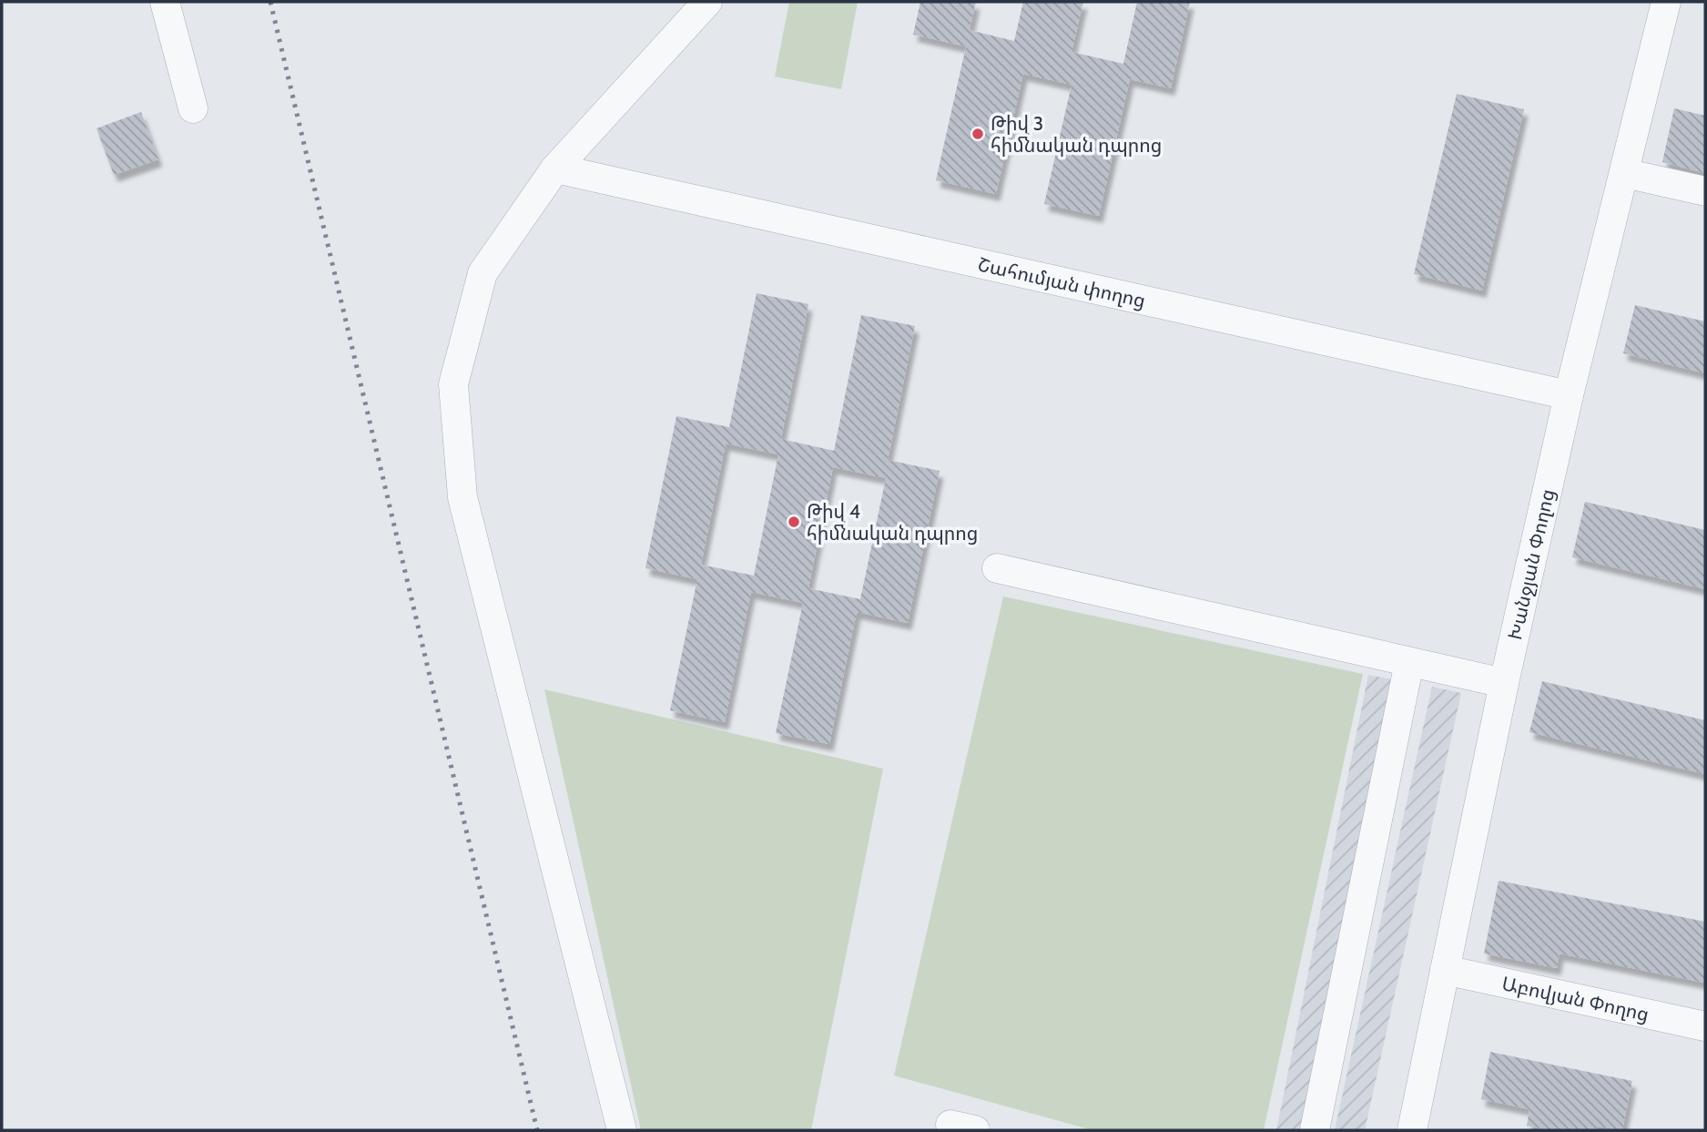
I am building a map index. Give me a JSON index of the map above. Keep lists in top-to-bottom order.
{
  "streets": {
    "street": ["Շահումյան փողոց", "Խանջյան Փողոց", "Աբովյան Փողոց"]
  },
  "crossings": [
    ["Շահումյան փողոց", "Խանջյան Փողոց"],
    ["Խանջյան Փողոց", "Աբովյան Փողոց"]
  ],
  "places": ["Թիվ 3 հիմնական դպրոց", "Թիվ 4 հիմնական դպրոց"]
}
